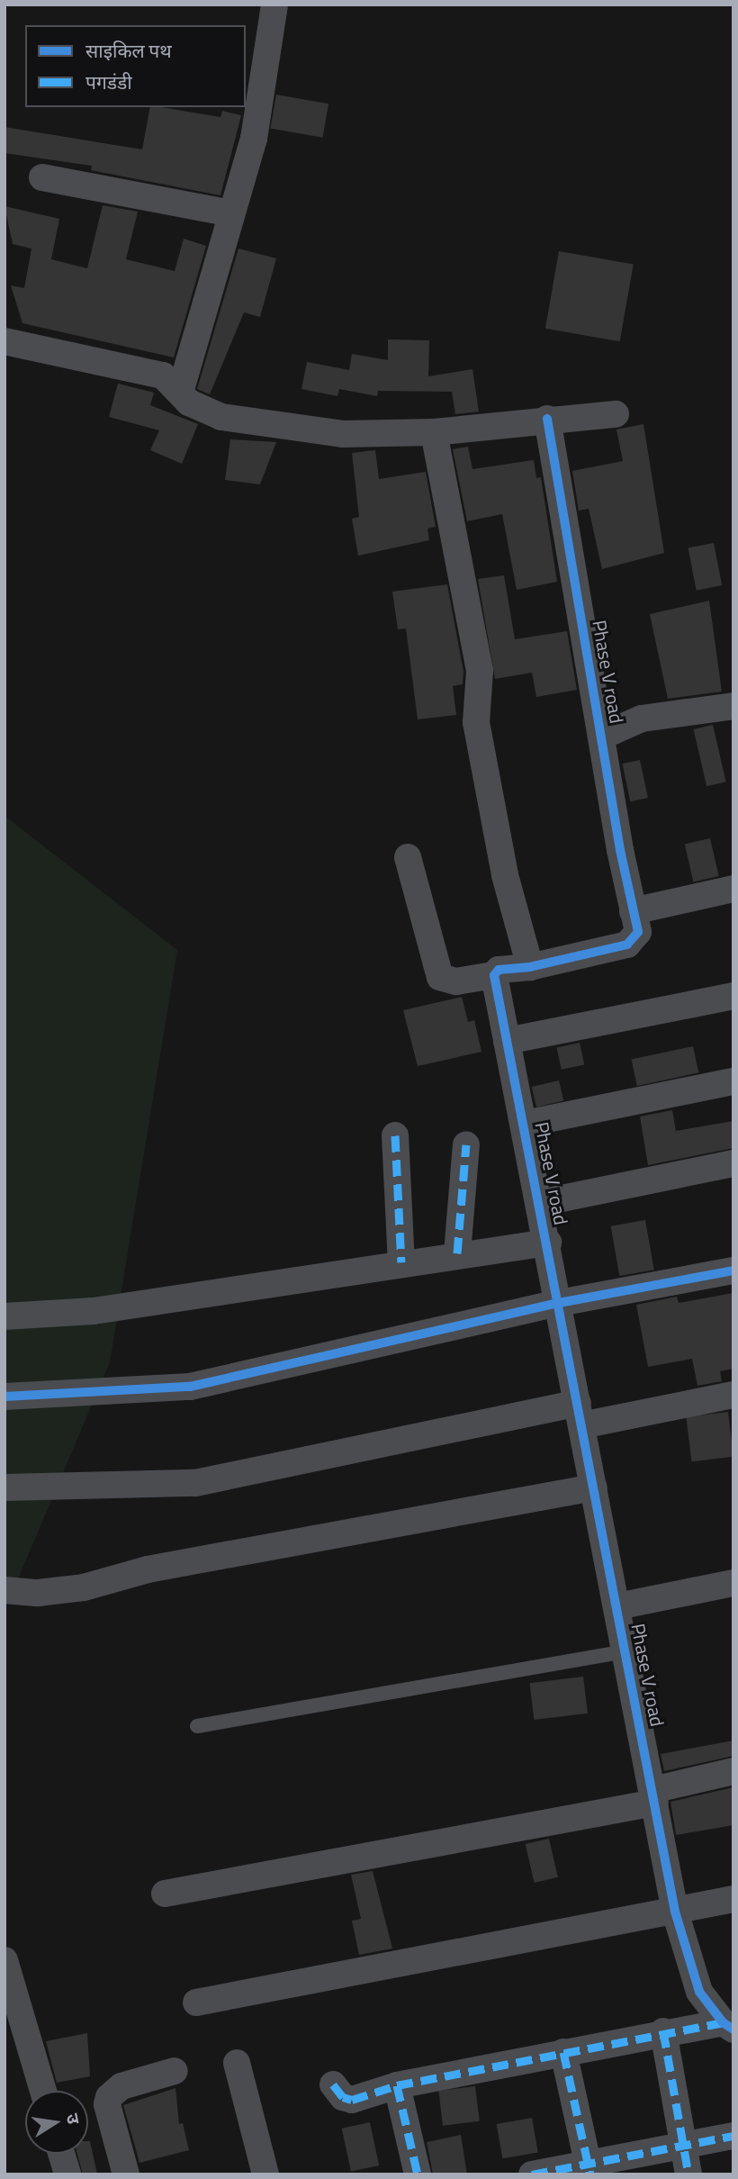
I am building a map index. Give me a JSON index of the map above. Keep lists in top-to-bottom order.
{
  "streets": {
    "street": ["Phase V road"]
  },
  "legend": ["साइकिल पथ", "पगडंडी"],
  "north": "right"
}
